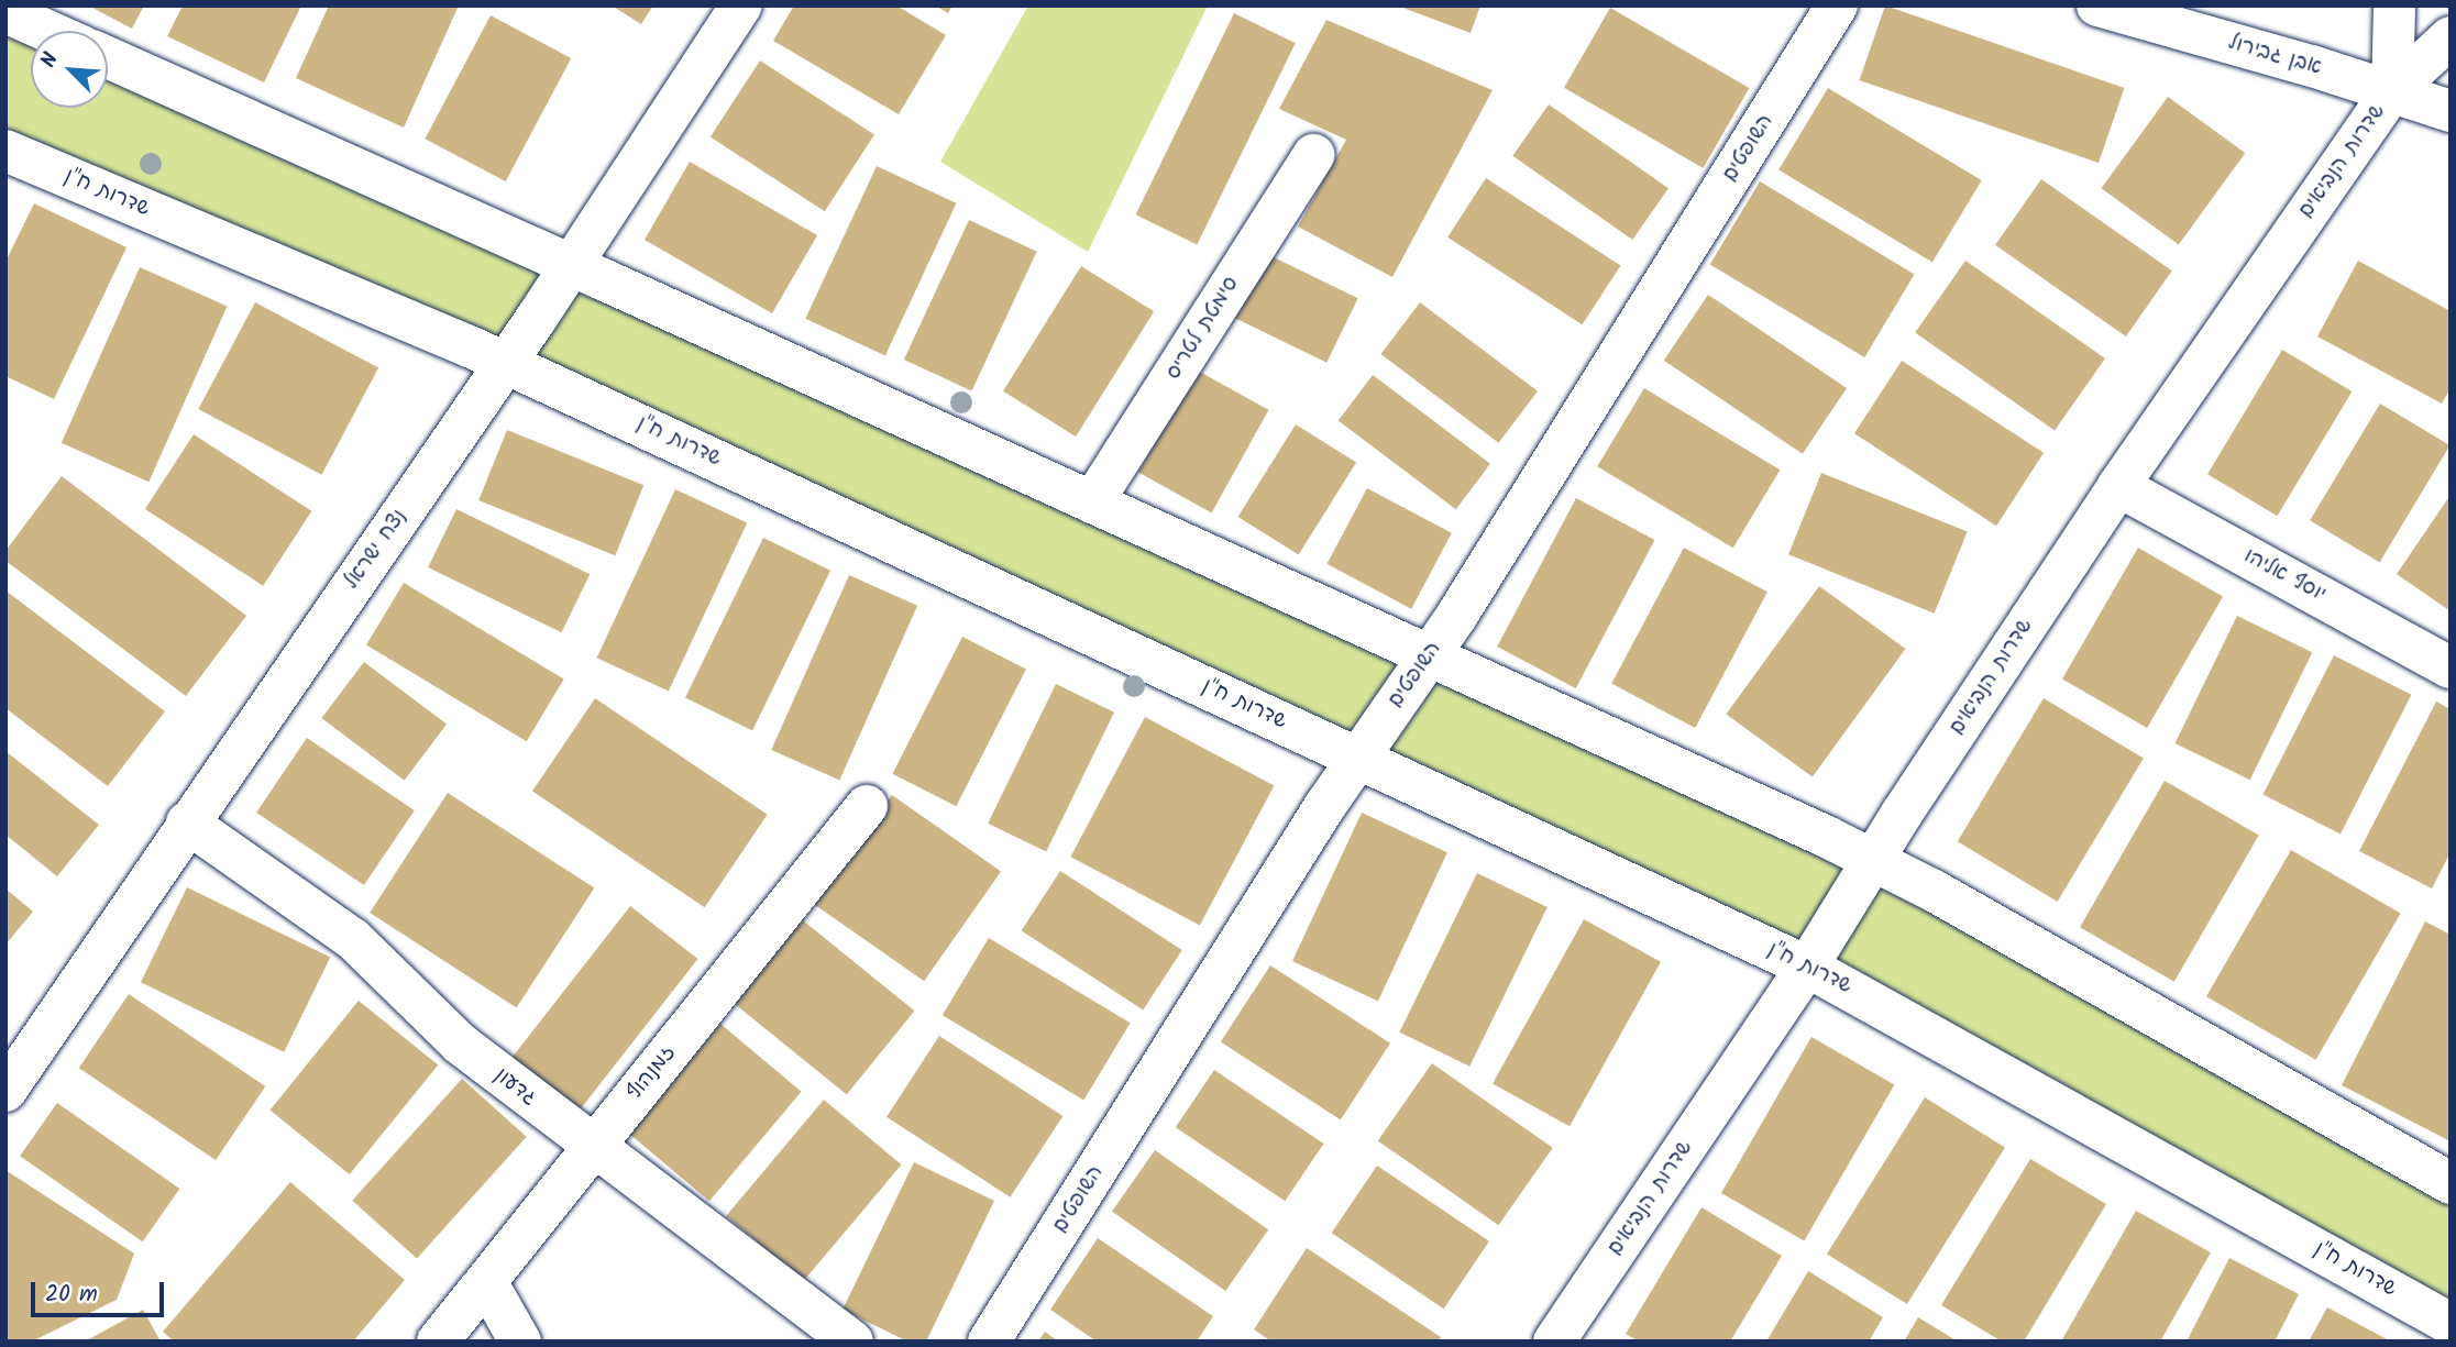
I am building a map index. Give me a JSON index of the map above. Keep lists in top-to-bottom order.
{
  "streets": {
    "street": [
      "אבן גבירול",
      "השופטים",
      "שדרות הנביאים",
      "שדרות ח\"ן",
      "סימטת לטריס",
      "נצח ישראל",
      "יוסף אליהו",
      "זמנהוף",
      "גדעון"
    ]
  },
  "crossings": [
    ["אבן גבירול", "שדרות הנביאים"],
    ["השופטים", "שדרות ח\"ן"],
    ["שדרות הנביאים", "שדרות ח\"ן"],
    ["שדרות הנביאים", "יוסף אליהו"],
    ["שדרות ח\"ן", "נצח ישראל"],
    ["נצח ישראל", "גדעון"],
    ["זמנהוף", "גדעון"]
  ],
  "scale_bar": "20 m",
  "north": "top left"
}
